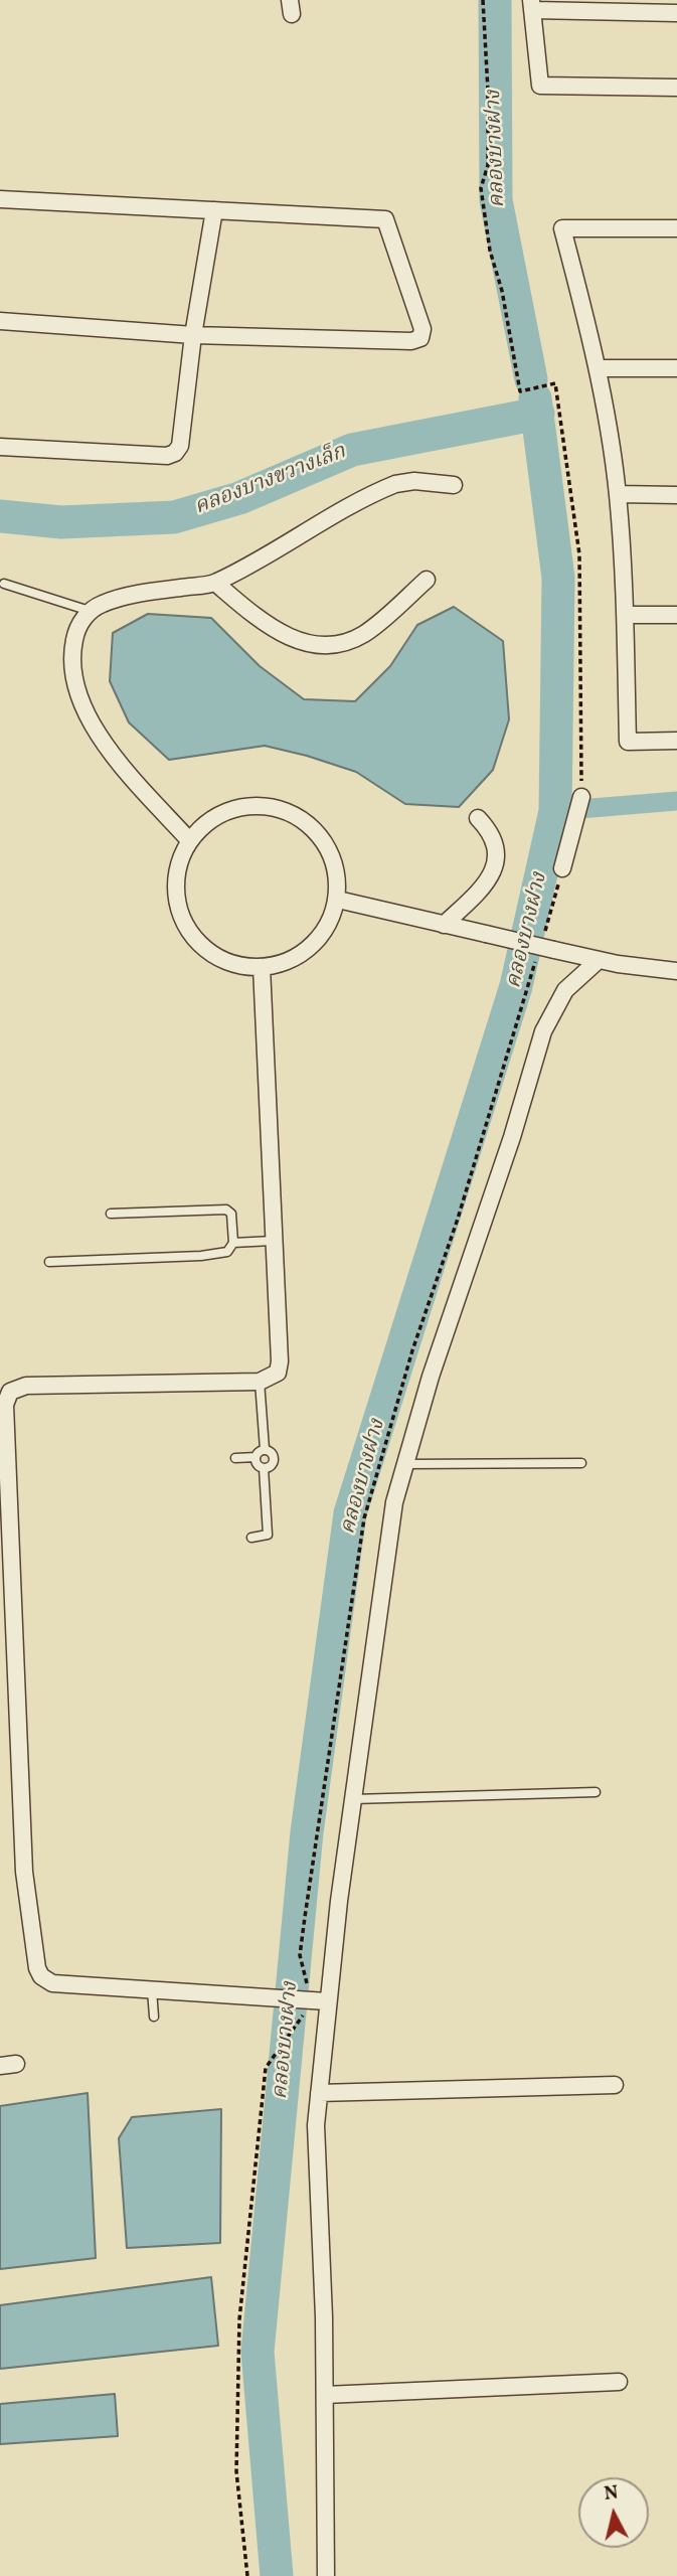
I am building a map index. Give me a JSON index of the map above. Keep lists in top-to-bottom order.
{
  "water": ["คลองบางฝาง", "คลองบางขวางเล็ก"],
  "north": "top"
}
